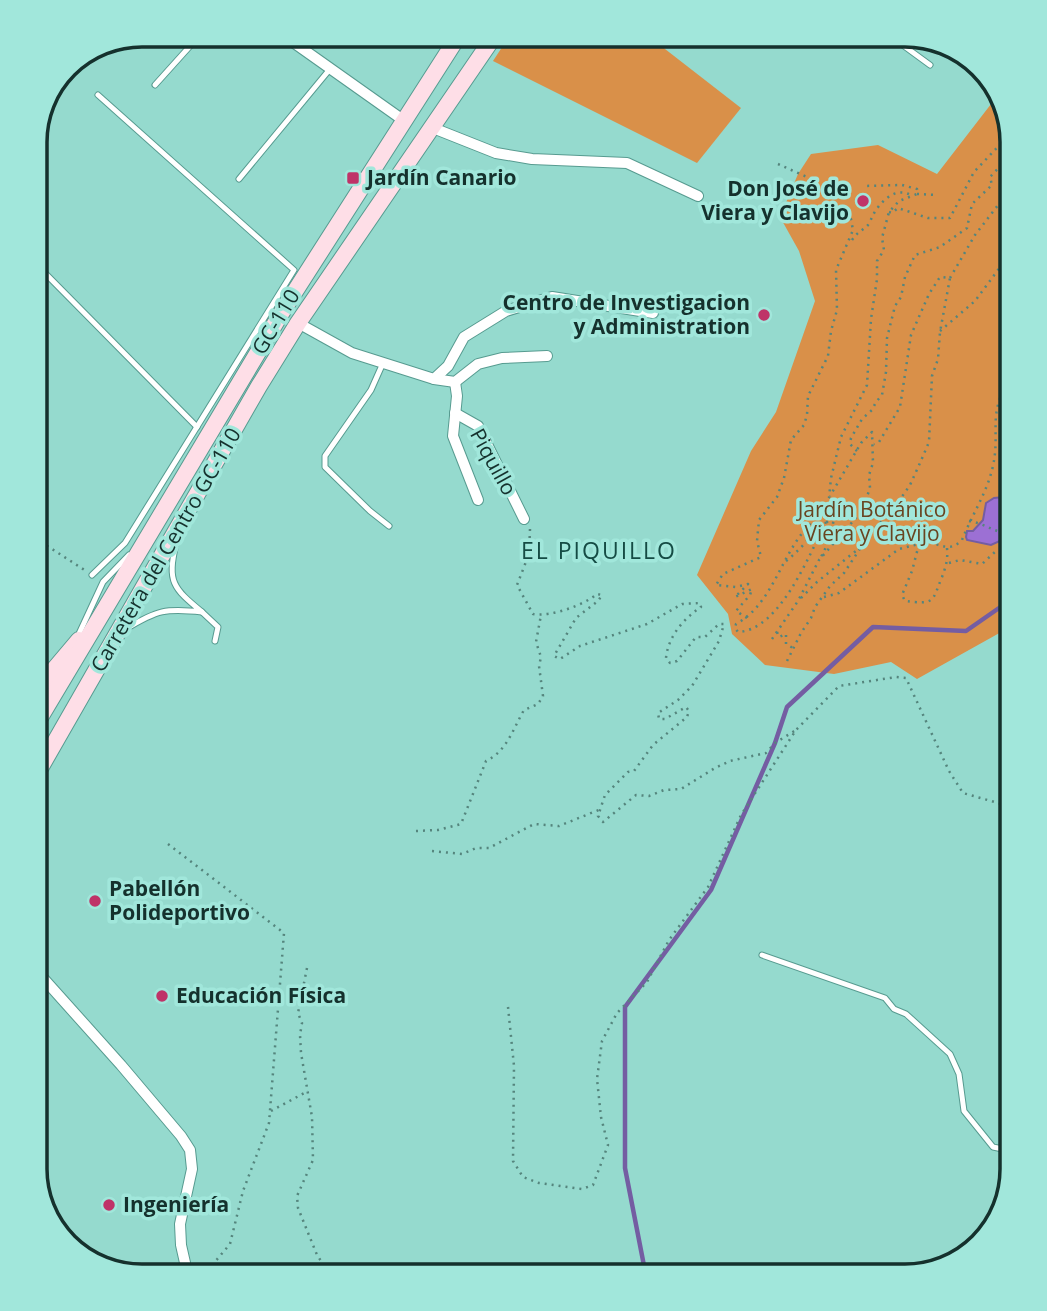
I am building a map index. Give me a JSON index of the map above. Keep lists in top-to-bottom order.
{
  "streets": {
    "main road": ["GC-110", "Carretera del Centro GC-110"],
    "street": ["Piquillo"]
  },
  "crossings": [
    ["GC-110", "Carretera del Centro GC-110"]
  ],
  "districts": ["EL PIQUILLO"],
  "parks": ["Jardín Botánico Viera y Clavijo"],
  "places": {
    "transit": ["Jardín Canario"],
    "other": [
      "Don José de Viera y Clavijo",
      "Centro de Investigacion y Administration",
      "Pabellón Polideportivo",
      "Educación Física",
      "Ingeniería"
    ]
  }
}
